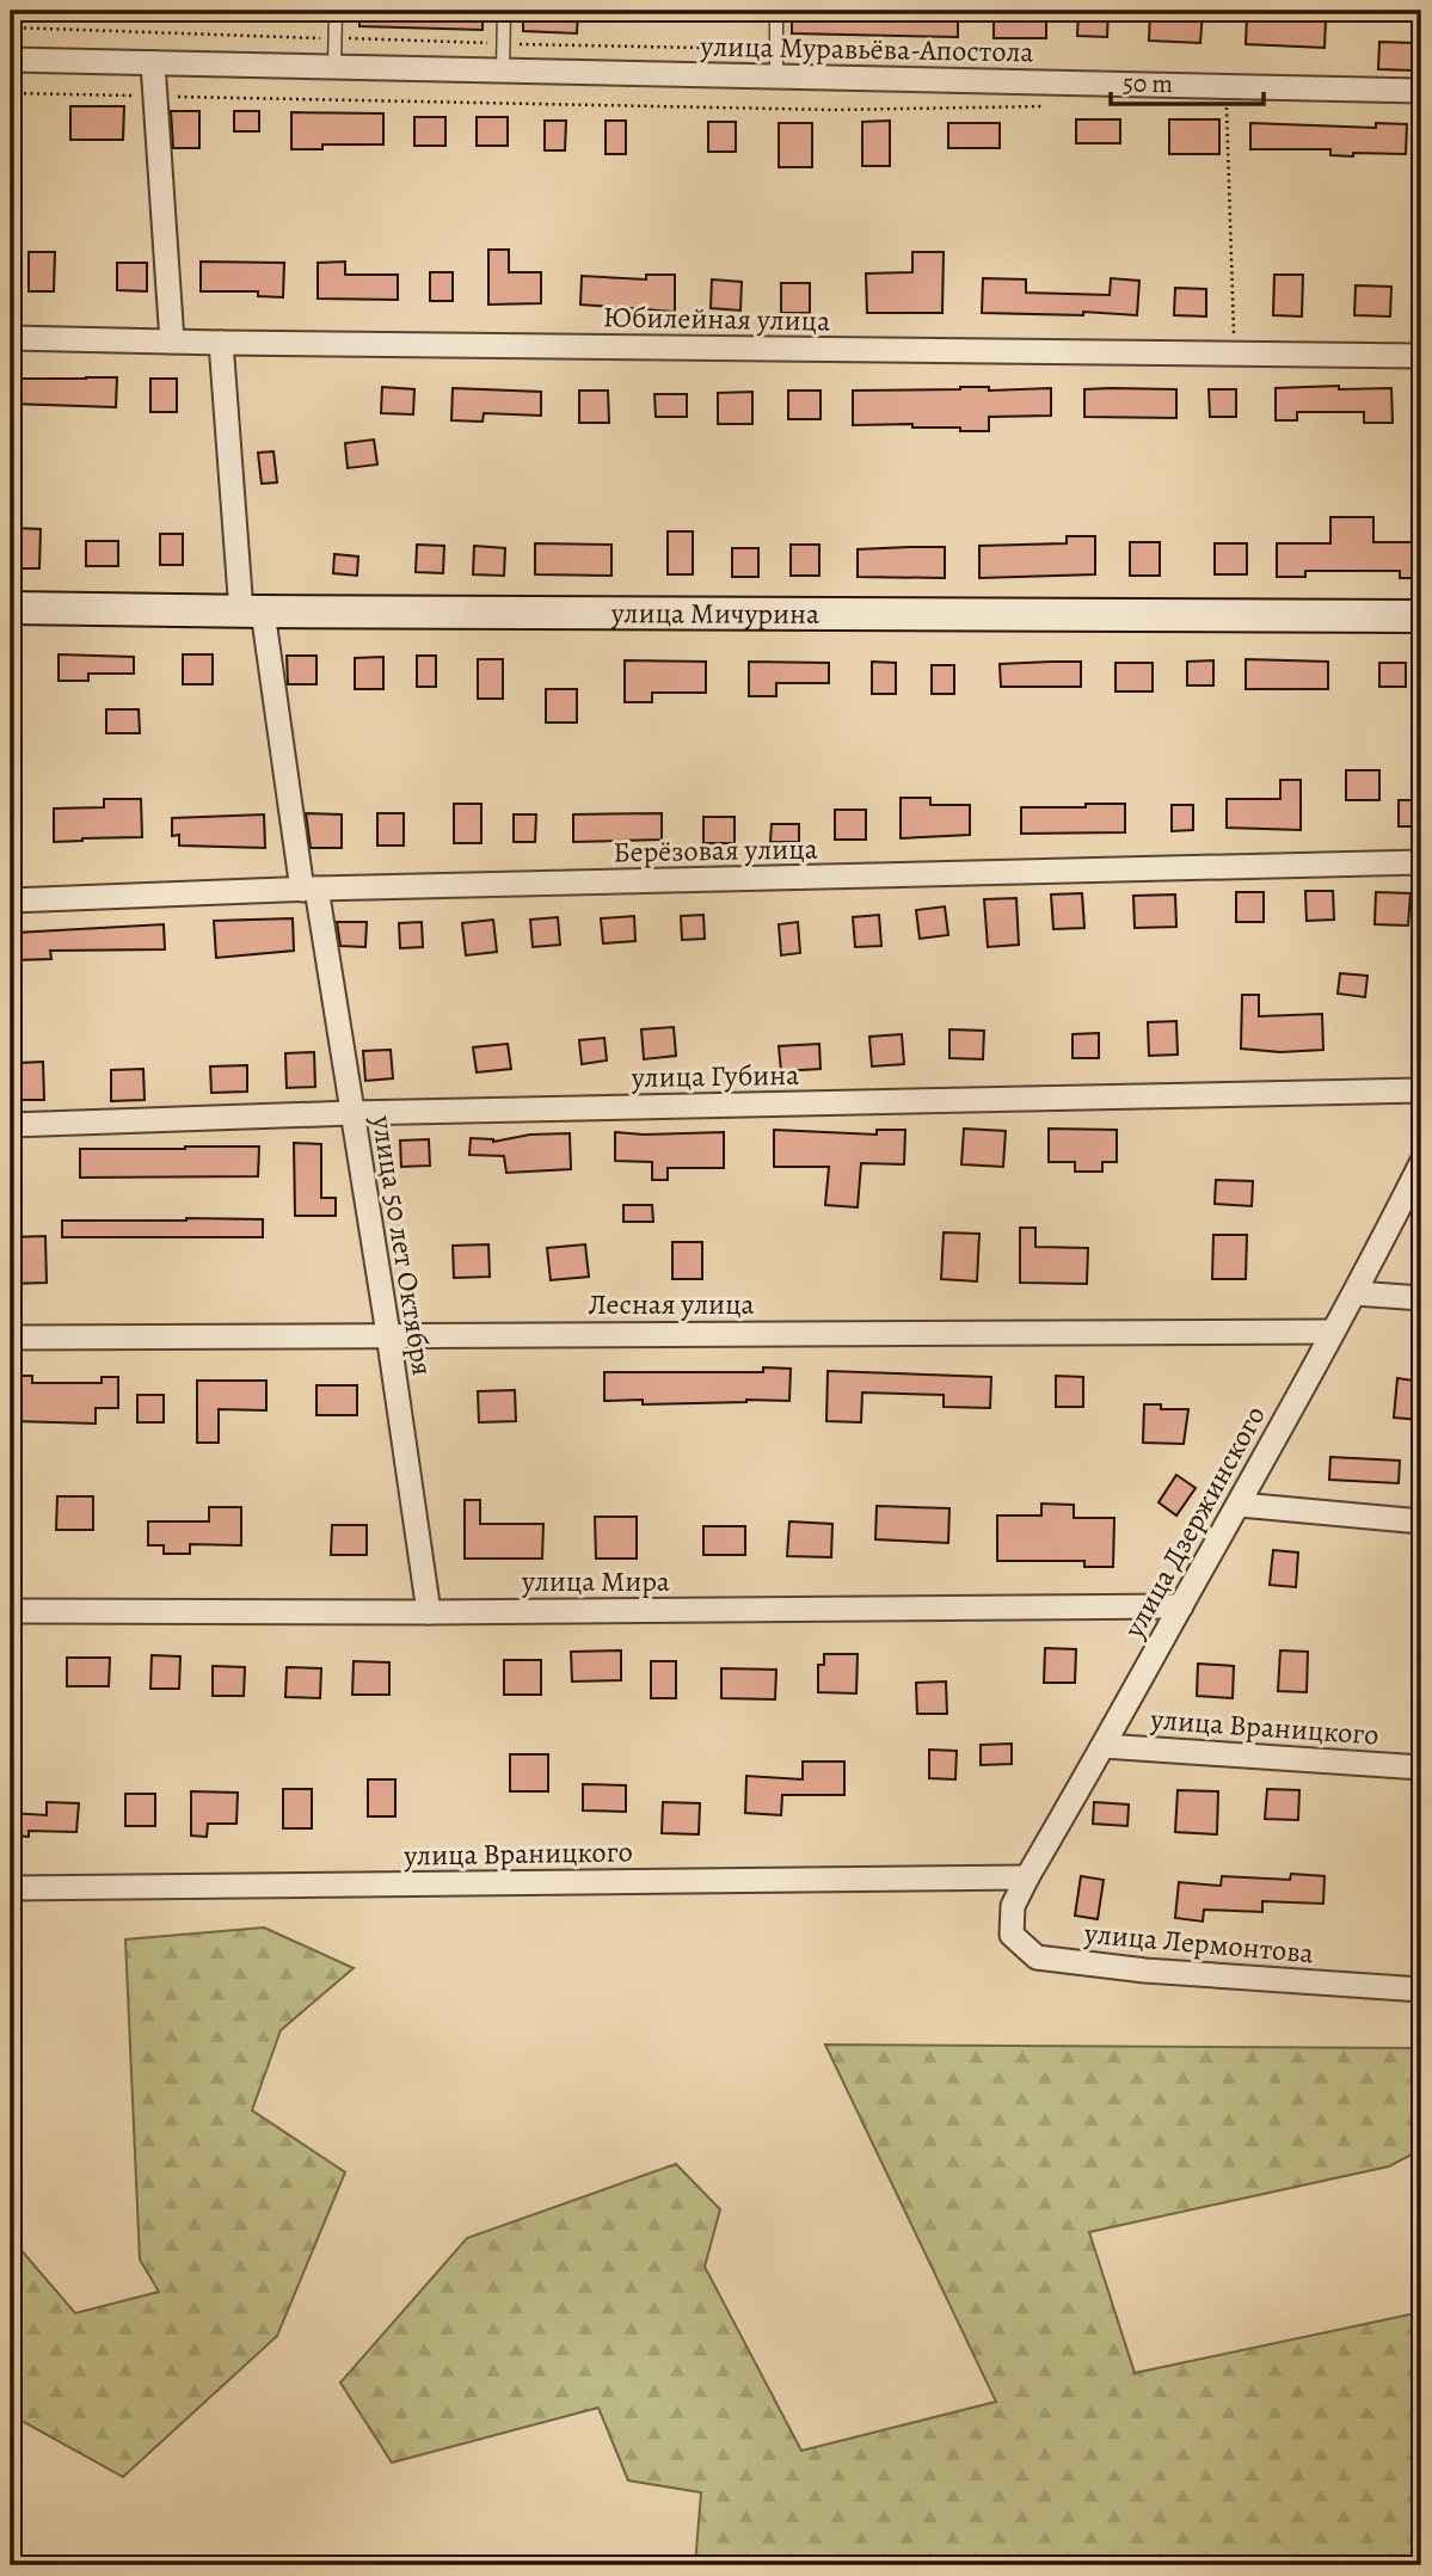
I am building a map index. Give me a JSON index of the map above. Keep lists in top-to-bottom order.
{
  "streets": {
    "street": [
      "улица Муравьёва-Апостола",
      "Юбилейная улица",
      "улица Мичурина",
      "Берёзовая улица",
      "улица Губина",
      "улица 50 лет Октября",
      "Лесная улица",
      "улица Дзержинского",
      "улица Мира",
      "улица Враницкого",
      "улица Лермонтова"
    ]
  },
  "crossings": [
    ["Юбилейная улица", "улица 50 лет Октября"],
    ["улица Мичурина", "улица 50 лет Октября"],
    ["Берёзовая улица", "улица 50 лет Октября"],
    ["улица Губина", "улица 50 лет Октября"],
    ["улица 50 лет Октября", "Лесная улица"],
    ["улица 50 лет Октября", "улица Мира"],
    ["Лесная улица", "улица Дзержинского"],
    ["улица Дзержинского", "улица Мира"],
    ["улица Дзержинского", "улица Враницкого"],
    ["улица Дзержинского", "улица Лермонтова"]
  ],
  "scale_bar": "50 m"
}
